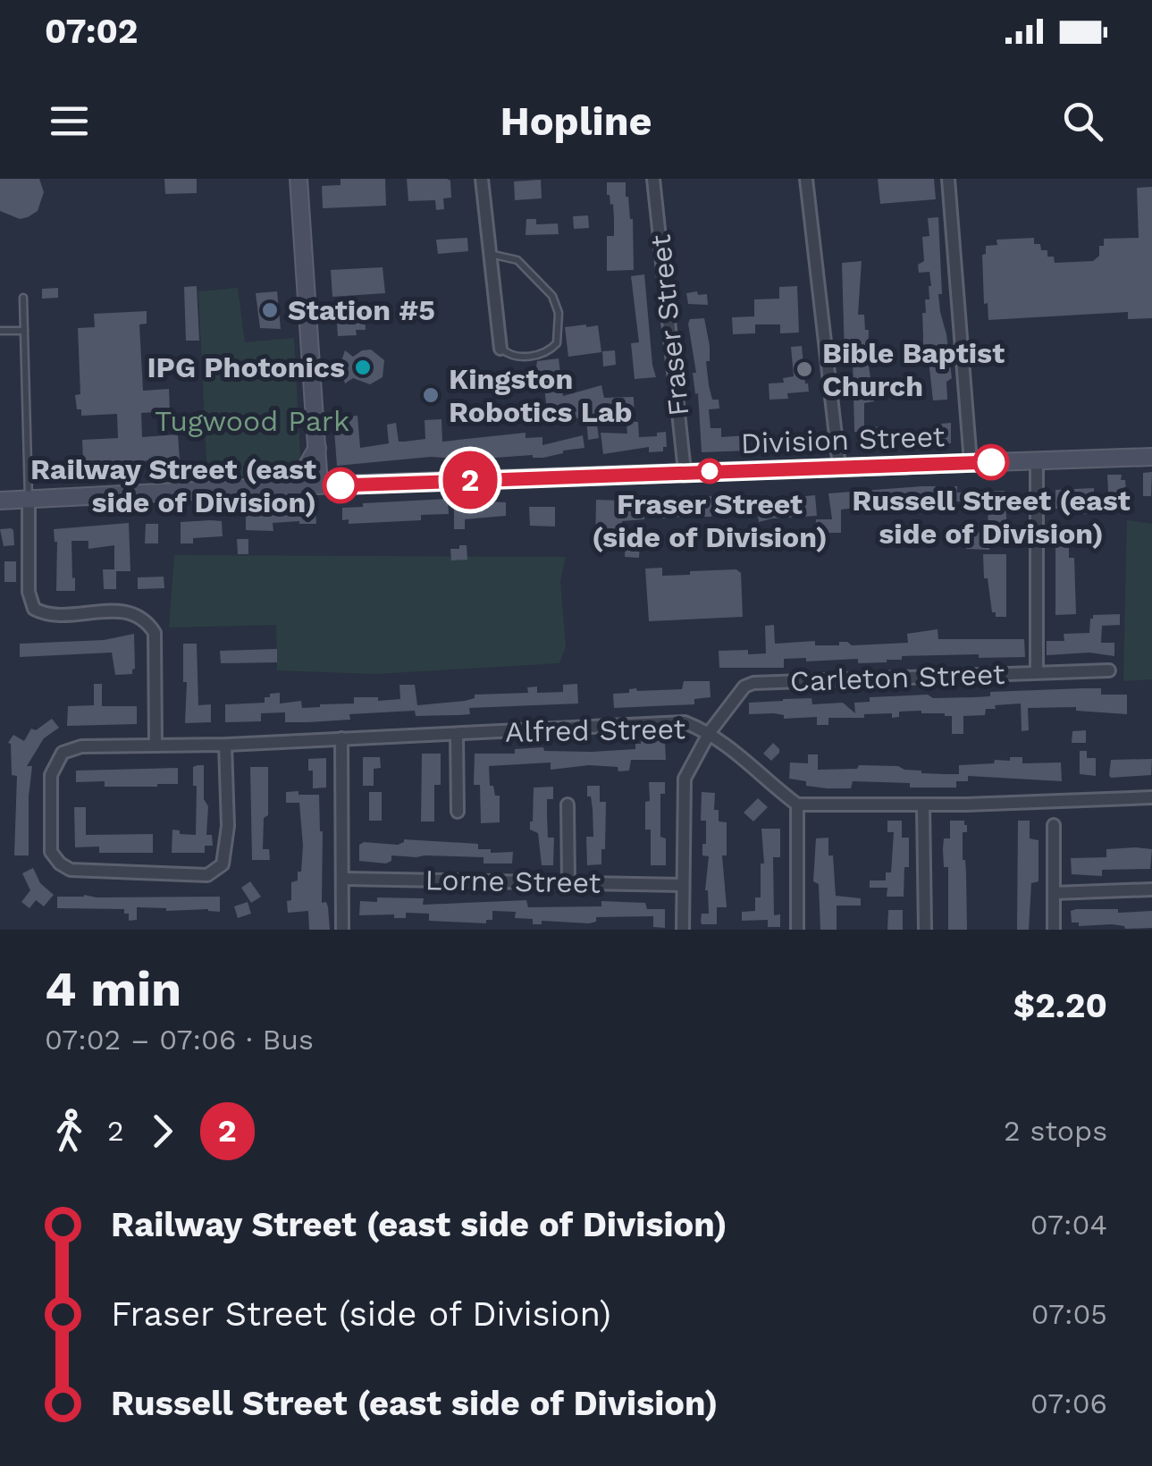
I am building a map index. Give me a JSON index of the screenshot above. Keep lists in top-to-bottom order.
{
  "streets": {
    "main road": ["Division Street"],
    "street": [
      "Fraser Street",
      "Carleton Street",
      "Alfred Street",
      "Lorne Street"
    ]
  },
  "crossings": [
    ["Fraser Street", "Division Street"],
    ["Carleton Street", "Alfred Street"],
    ["Carleton Street", "Lorne Street"]
  ],
  "parks": ["Tugwood Park"],
  "places": [
    "Station #5",
    "IPG Photonics",
    "Bible Baptist Church",
    "Kingston Robotics Lab",
    "Russell Street (east side of Division)",
    "Fraser Street (side of Division)",
    "Railway Street (east side of Division)"
  ],
  "lines": ["bus line 2"],
  "page": {
    "status": "07:02",
    "header": "Hopline",
    "on_map": "2",
    "heading": ["4 min", "07:02 – 07:06 · Bus", "$2.20"],
    "legs": ["2", "2", "2 stops"],
    "list": [
      {
        "name": "Railway Street (east side of Division)",
        "value": "07:04"
      },
      {
        "name": "Fraser Street (side of Division)",
        "value": "07:05"
      },
      {
        "name": "Russell Street (east side of Division)",
        "value": "07:06"
      }
    ]
  }
}
